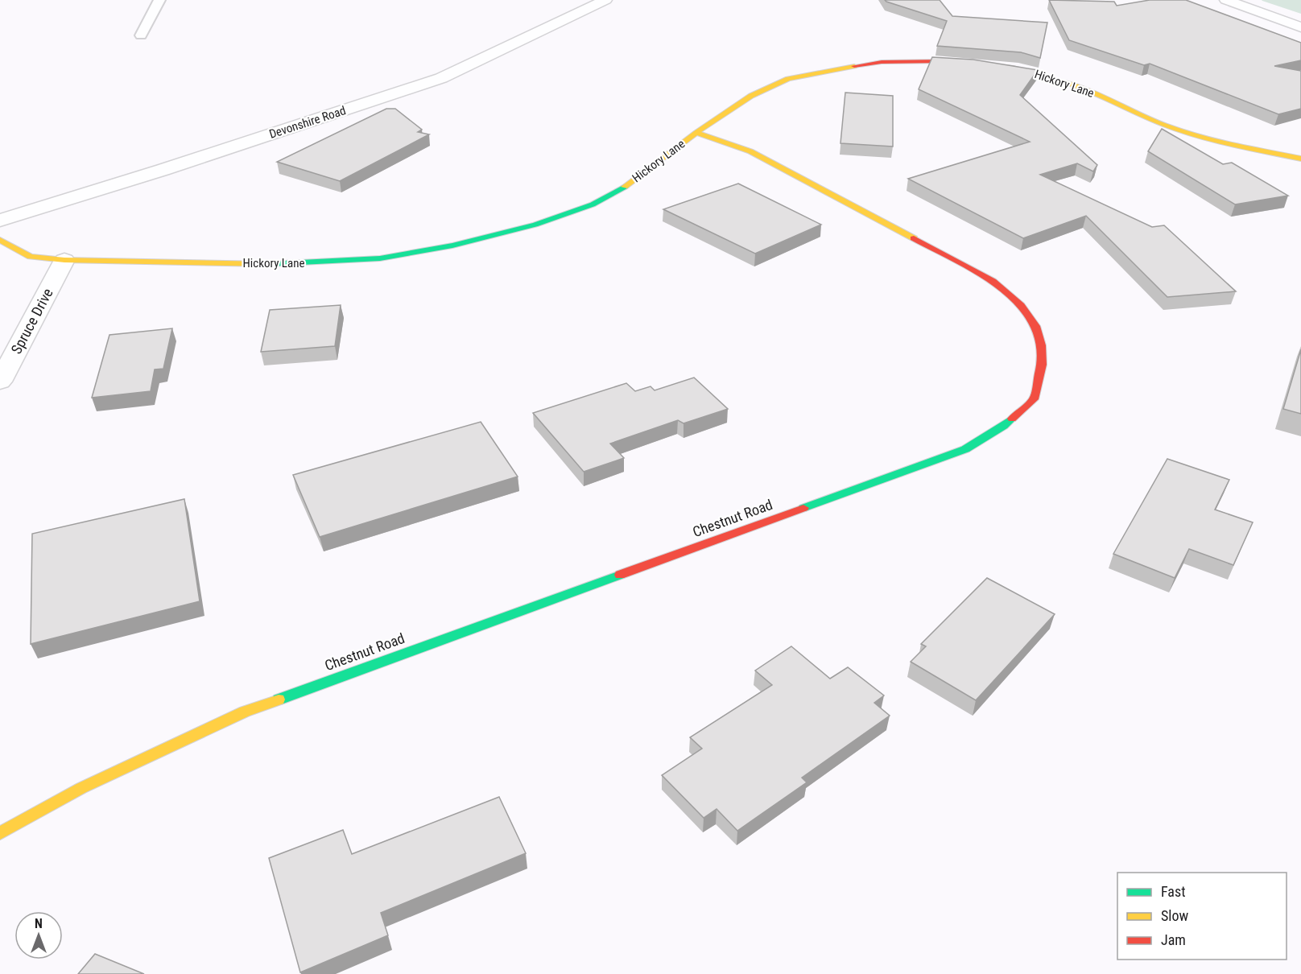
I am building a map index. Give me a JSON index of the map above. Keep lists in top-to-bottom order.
{
  "streets": {
    "street": [
      "Hickory Lane",
      "Devonshire Road",
      "Spruce Drive",
      "Chestnut Road"
    ]
  },
  "crossings": [
    ["Hickory Lane", "Spruce Drive"],
    ["Hickory Lane", "Chestnut Road"]
  ],
  "legend": ["Fast", "Slow", "Jam"],
  "north": "top"
}
